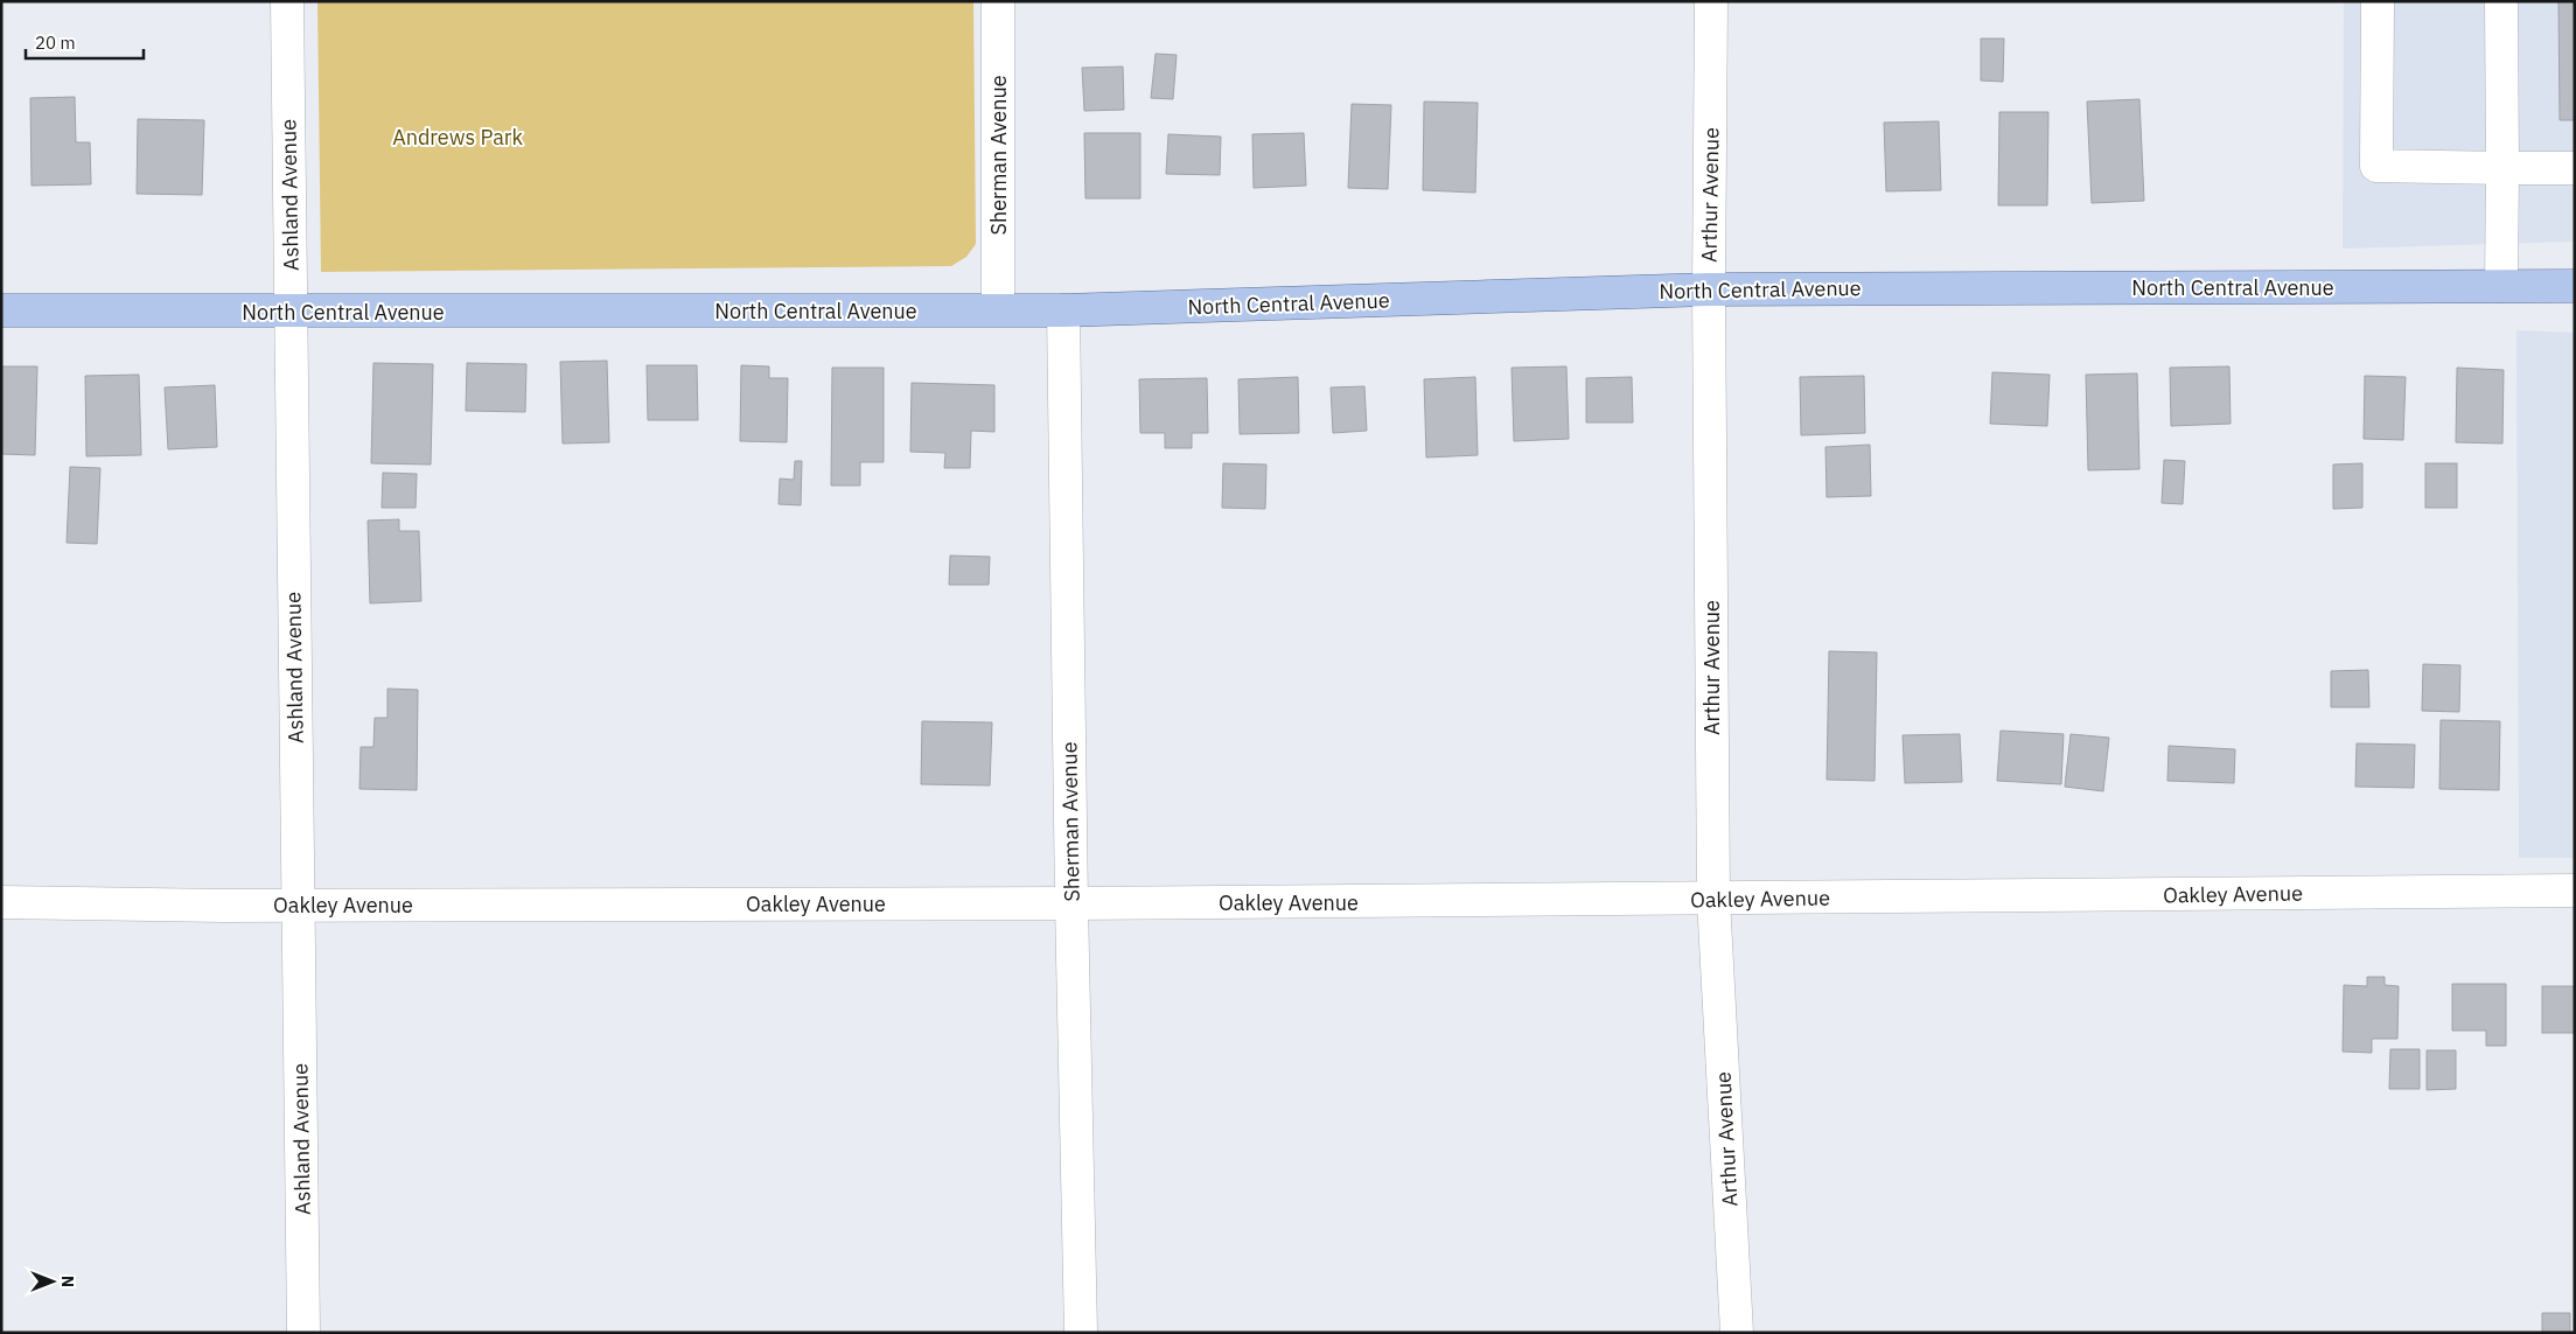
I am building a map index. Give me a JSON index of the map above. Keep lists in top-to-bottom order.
{
  "streets": {
    "main road": ["North Central Avenue"],
    "street": [
      "Sherman Avenue",
      "Ashland Avenue",
      "Arthur Avenue",
      "Oakley Avenue"
    ]
  },
  "crossings": [
    ["Sherman Avenue", "North Central Avenue"],
    ["Sherman Avenue", "Oakley Avenue"],
    ["Ashland Avenue", "North Central Avenue"],
    ["Ashland Avenue", "Oakley Avenue"],
    ["Arthur Avenue", "North Central Avenue"],
    ["Arthur Avenue", "Oakley Avenue"]
  ],
  "parks": ["Andrews Park"],
  "scale_bar": "20 m",
  "north": "right"
}
